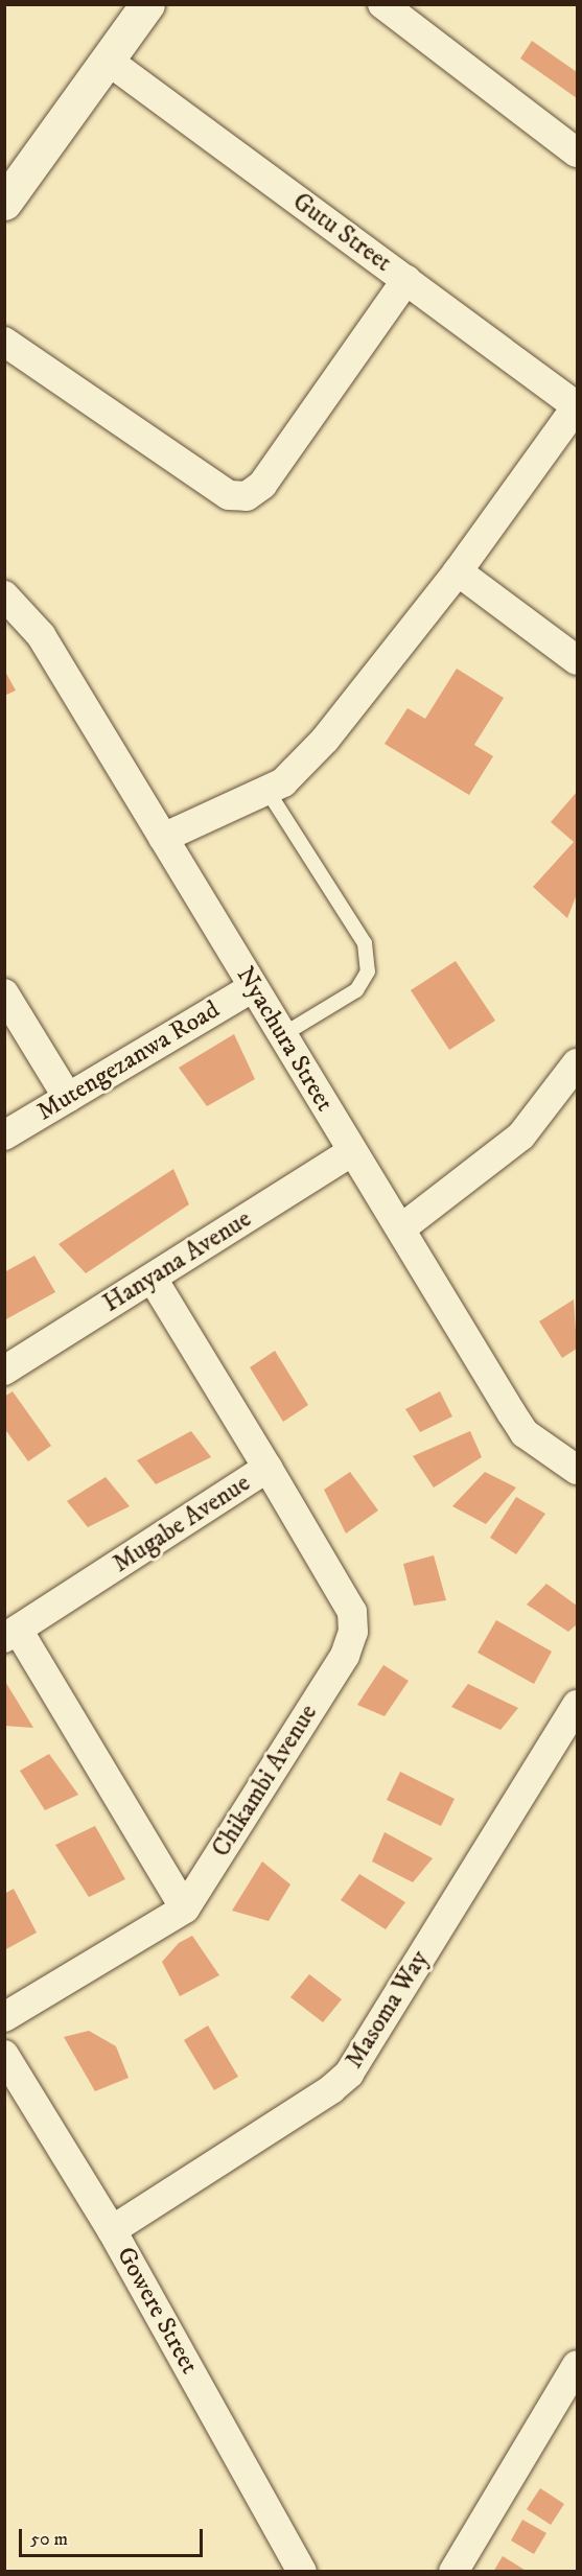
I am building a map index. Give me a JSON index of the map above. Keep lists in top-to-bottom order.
{
  "streets": {
    "street": [
      "Gutu Street",
      "Nyachura Street",
      "Mutengezanwa Road",
      "Hanyana Avenue",
      "Mugabe Avenue",
      "Chikambi Avenue",
      "Masoma Way",
      "Gowere Street"
    ]
  },
  "crossings": [
    ["Nyachura Street", "Mutengezanwa Road"],
    ["Nyachura Street", "Hanyana Avenue"],
    ["Hanyana Avenue", "Mugabe Avenue"],
    ["Mugabe Avenue", "Chikambi Avenue"],
    ["Masoma Way", "Gowere Street"]
  ],
  "scale_bar": "50 m"
}
